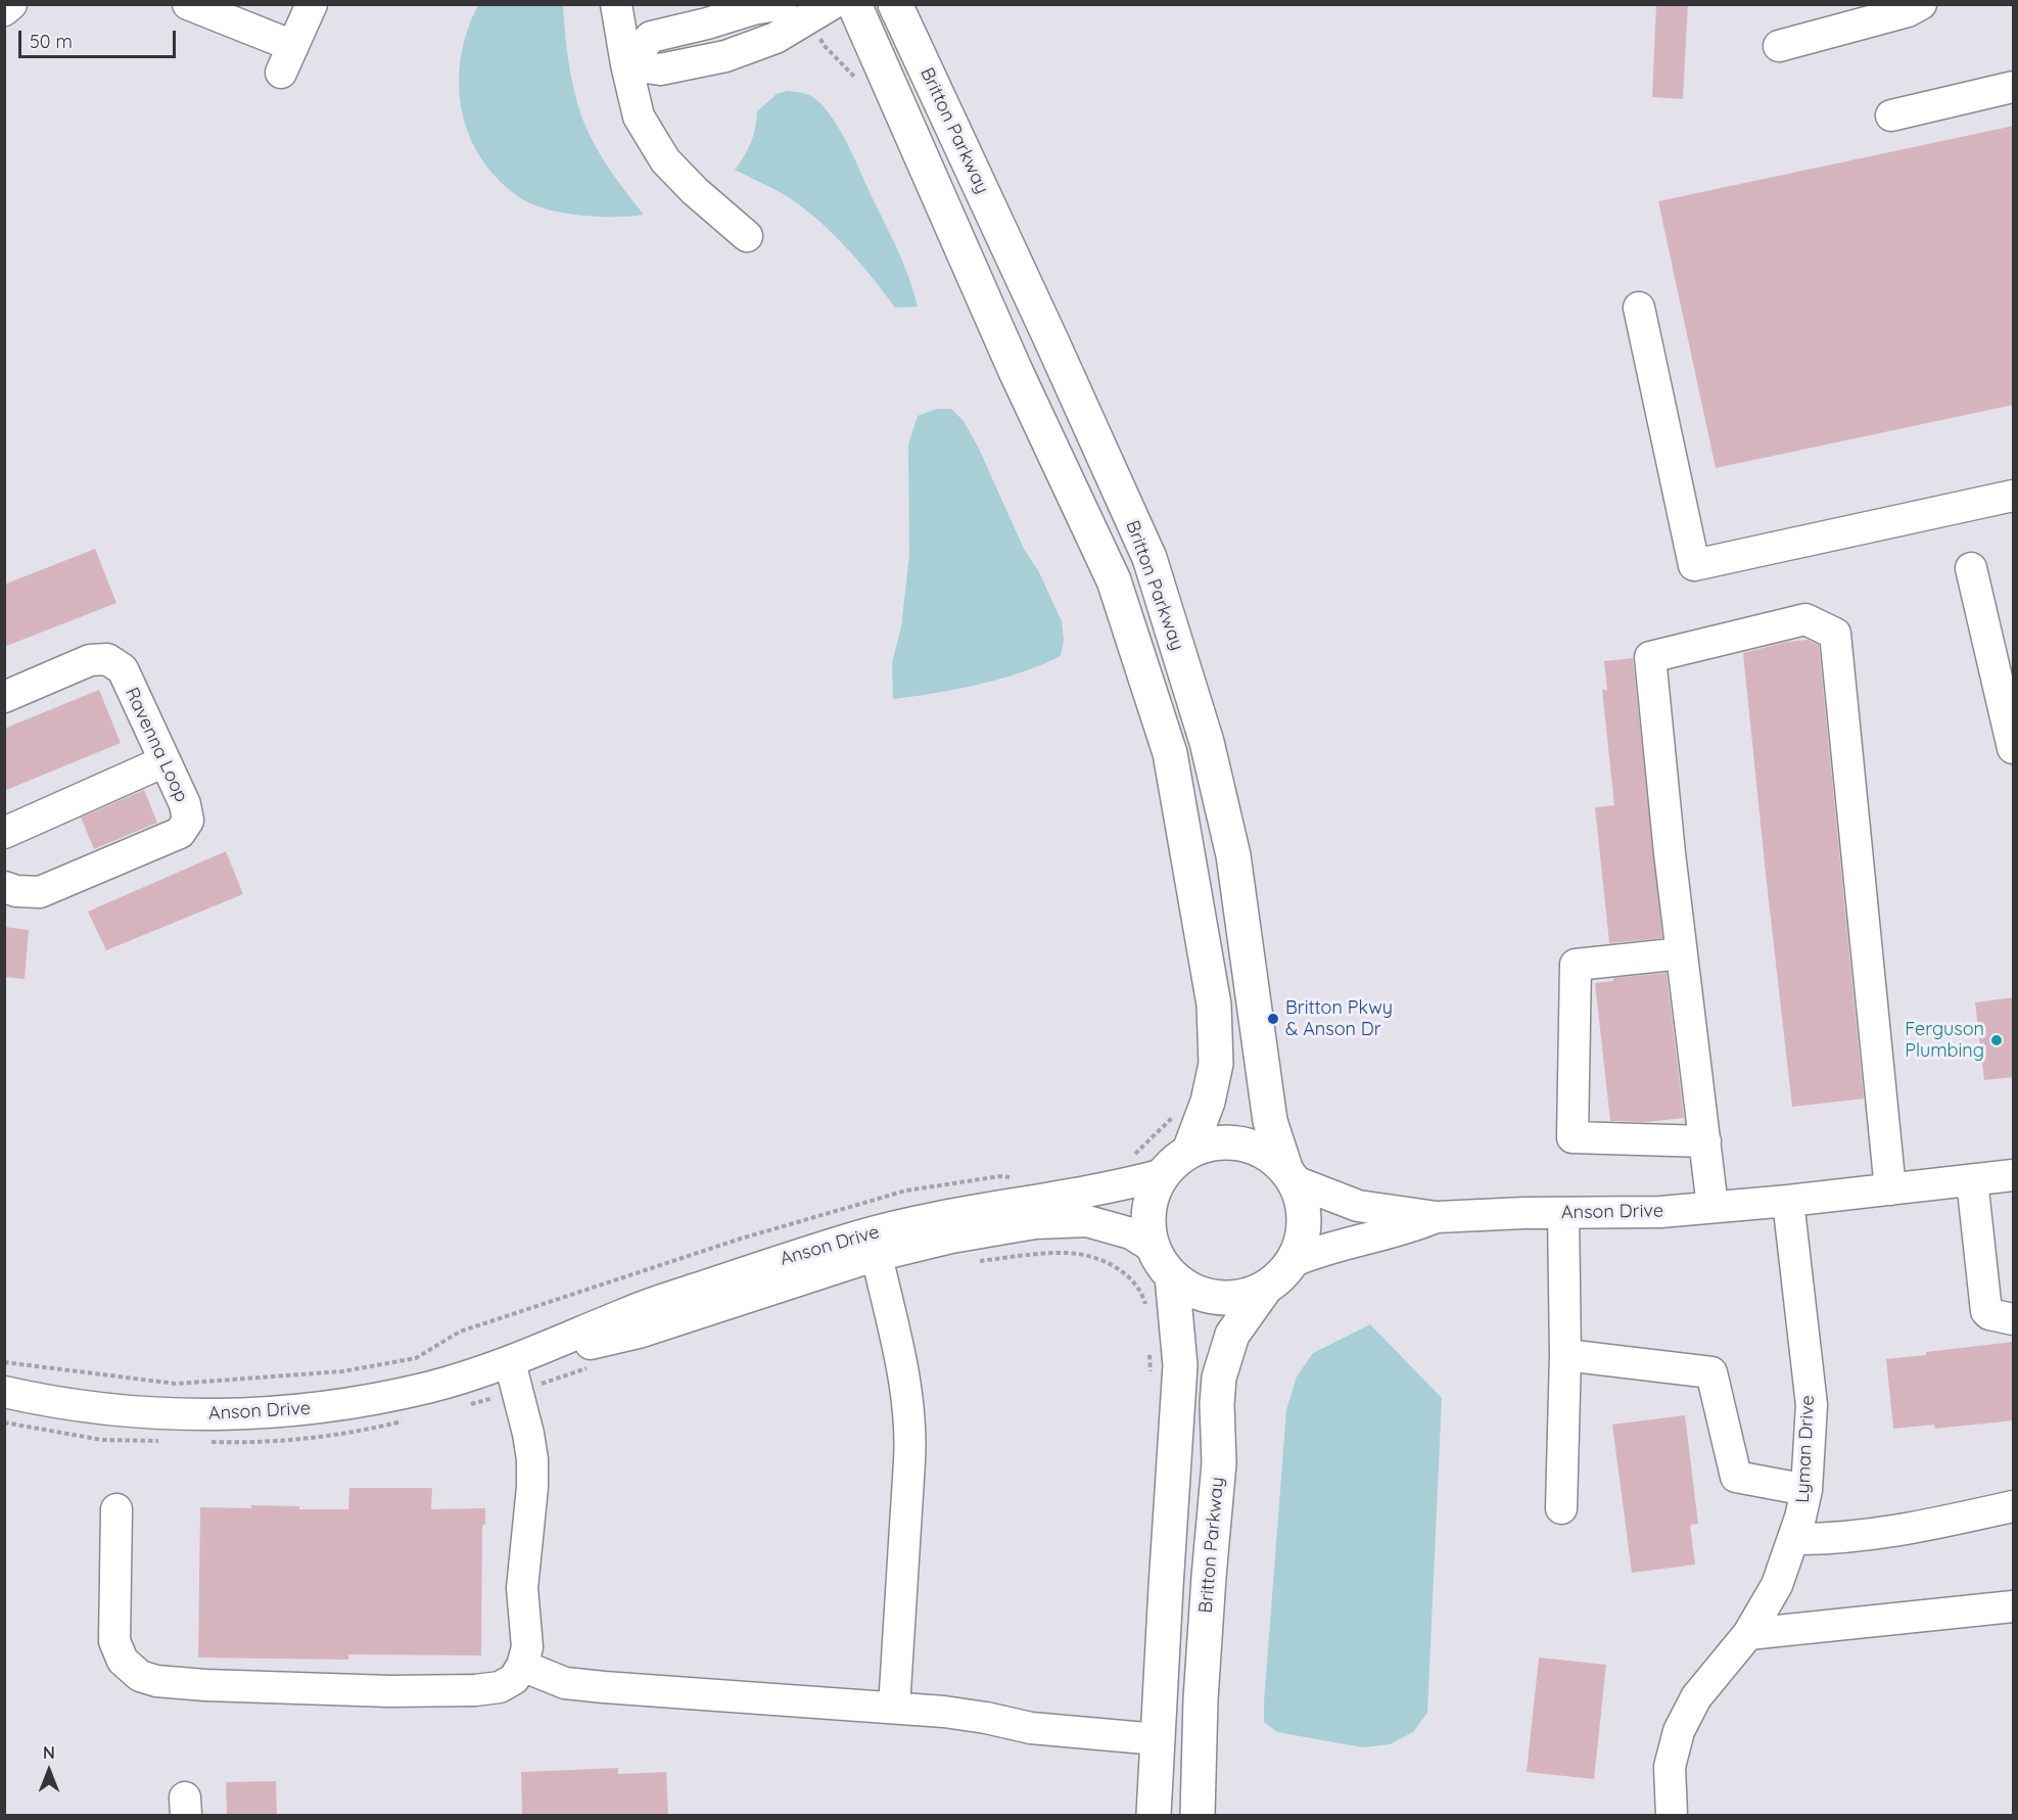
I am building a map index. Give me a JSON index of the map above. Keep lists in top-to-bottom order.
{
  "streets": {
    "main road": ["Britton Parkway"],
    "street": ["Ravenna Loop", "Anson Drive", "Lyman Drive"]
  },
  "crossings": [
    ["Britton Parkway", "Anson Drive"],
    ["Anson Drive", "Lyman Drive"]
  ],
  "places": ["Britton Pkwy & Anson Dr", "Ferguson Plumbing"],
  "scale_bar": "50 m",
  "north": "top"
}
